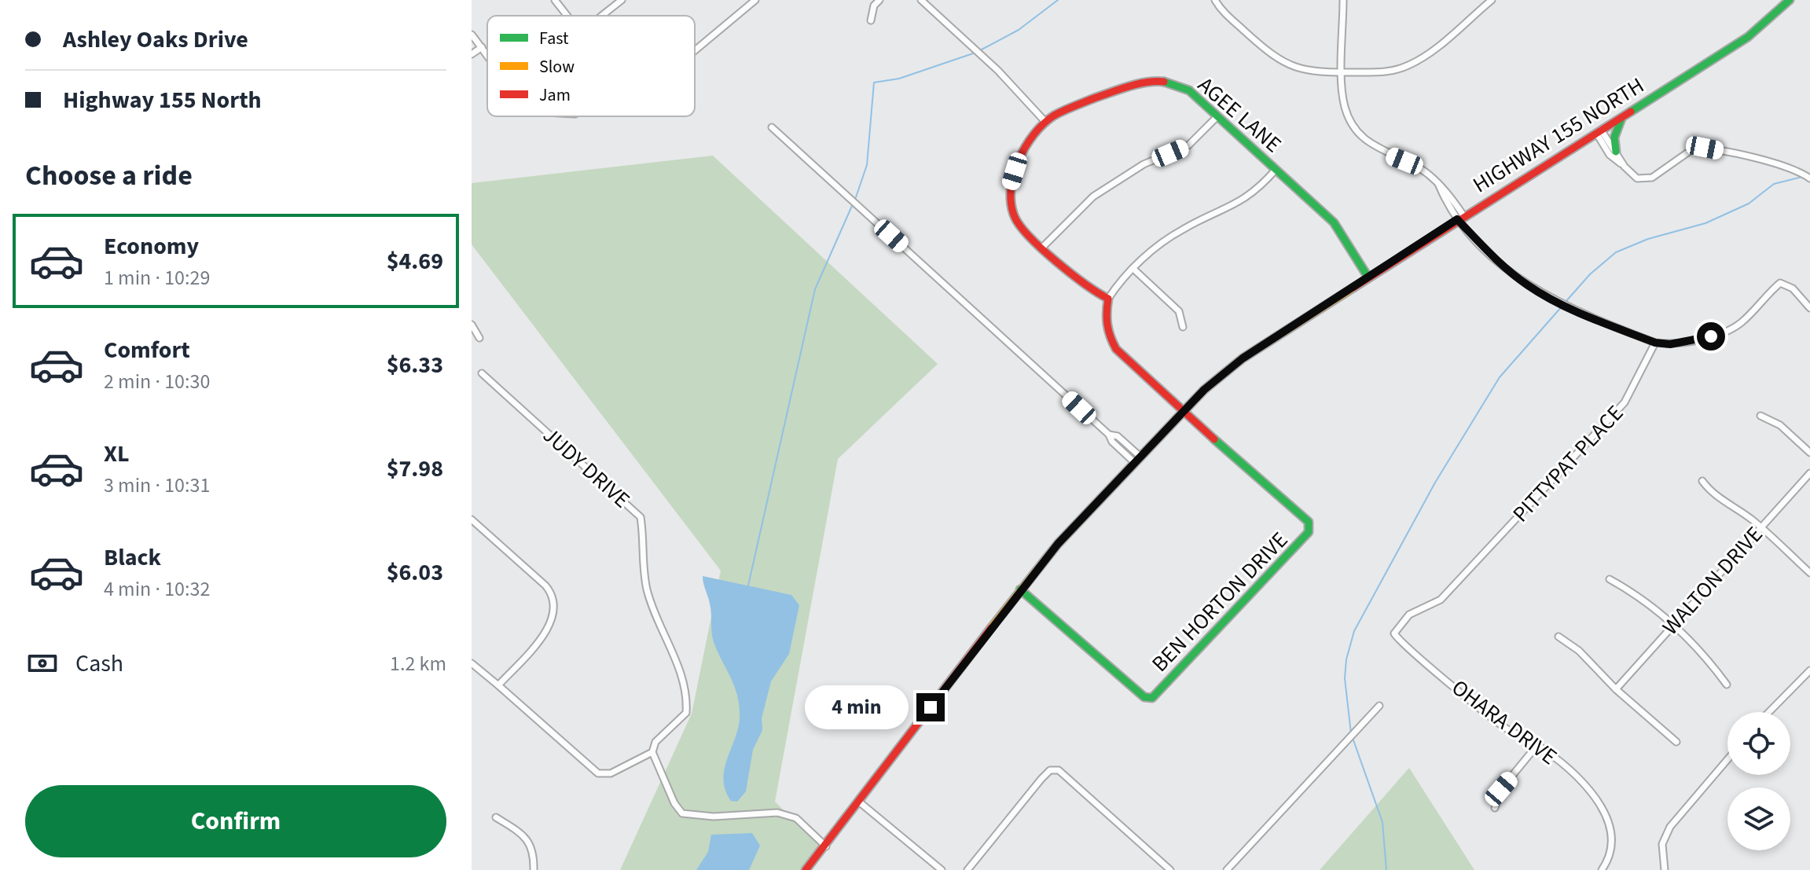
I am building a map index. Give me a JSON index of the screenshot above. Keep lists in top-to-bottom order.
{
  "streets": {
    "street": [
      "AGEE LANE",
      "HIGHWAY 155 NORTH",
      "PITTYPAT PLACE",
      "JUDY DRIVE",
      "WALTON DRIVE",
      "BEN HORTON DRIVE",
      "OHARA DRIVE"
    ]
  },
  "crossings": [
    ["AGEE LANE", "HIGHWAY 155 NORTH"],
    ["HIGHWAY 155 NORTH", "BEN HORTON DRIVE"],
    ["PITTYPAT PLACE", "OHARA DRIVE"]
  ],
  "legend": ["Fast", "Slow", "Jam"],
  "page": {
    "banner": ["Ashley Oaks Drive", "Highway 155 North"],
    "heading": "Choose a ride",
    "list": [
      {
        "name": "Economy",
        "note": "1 min · 10:29",
        "value": "$4.69"
      },
      {
        "name": "Comfort",
        "note": "2 min · 10:30",
        "value": "$6.33"
      },
      {
        "name": "XL",
        "note": "3 min · 10:31",
        "value": "$7.98"
      },
      {
        "name": "Black",
        "note": "4 min · 10:32",
        "value": "$6.03"
      }
    ],
    "pay": ["Cash", "1.2 km"],
    "bubble": "4 min",
    "buttons": "Confirm"
  }
}
